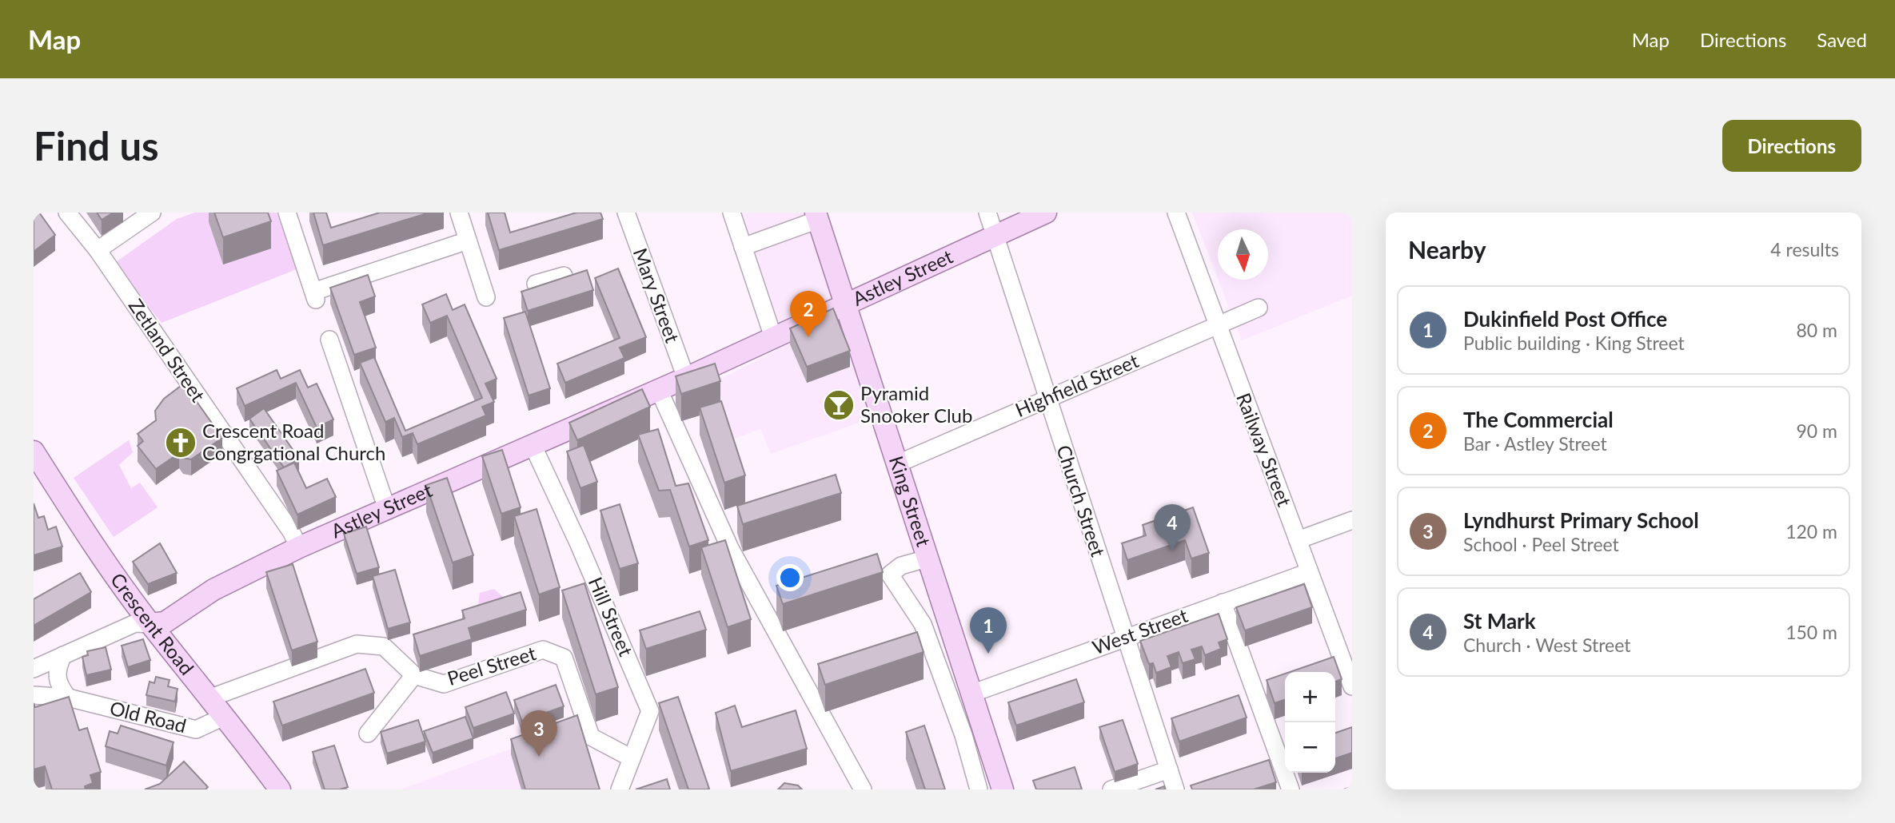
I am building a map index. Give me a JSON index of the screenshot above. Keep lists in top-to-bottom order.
{
  "streets": {
    "main road": ["Astley Street", "King Street", "Crescent Road"],
    "street": [
      "Mary Street",
      "Zetland Street",
      "Highfield Street",
      "Railway Street",
      "Church Street",
      "Hill Street",
      "West Street",
      "Peel Street",
      "Old Road"
    ]
  },
  "crossings": [
    ["Astley Street", "Mary Street"],
    ["Astley Street", "Zetland Street"],
    ["Astley Street", "King Street"],
    ["Astley Street", "Church Street"],
    ["Astley Street", "Hill Street"],
    ["Astley Street", "Crescent Road"],
    ["Highfield Street", "Railway Street"],
    ["Highfield Street", "King Street"],
    ["Highfield Street", "Church Street"],
    ["Railway Street", "West Street"],
    ["King Street", "West Street"],
    ["Church Street", "West Street"],
    ["Hill Street", "Peel Street"],
    ["Crescent Road", "Peel Street"],
    ["Crescent Road", "Old Road"]
  ],
  "places": {
    "bar": ["Pyramid Snooker Club"],
    "church": ["Crescent Road Congrgational Church"]
  },
  "north": "bottom",
  "page": {
    "header": "Map",
    "nav": ["Map", "Directions", "Saved"],
    "buttons": "Directions",
    "title": "Find us",
    "heading": ["Nearby", "4 results"],
    "list": [
      {
        "mark": "1",
        "name": "Dukinfield Post Office",
        "note": "Public building · King Street",
        "value": "80 m"
      },
      {
        "mark": "2",
        "name": "The Commercial",
        "note": "Bar · Astley Street",
        "value": "90 m"
      },
      {
        "mark": "3",
        "name": "Lyndhurst Primary School",
        "note": "School · Peel Street",
        "value": "120 m"
      },
      {
        "mark": "4",
        "name": "St Mark",
        "note": "Church · West Street",
        "value": "150 m"
      }
    ],
    "pins": [
      "2",
      "4",
      "1",
      "3"
    ],
    "map_buttons": ["+", "−"]
  }
}
